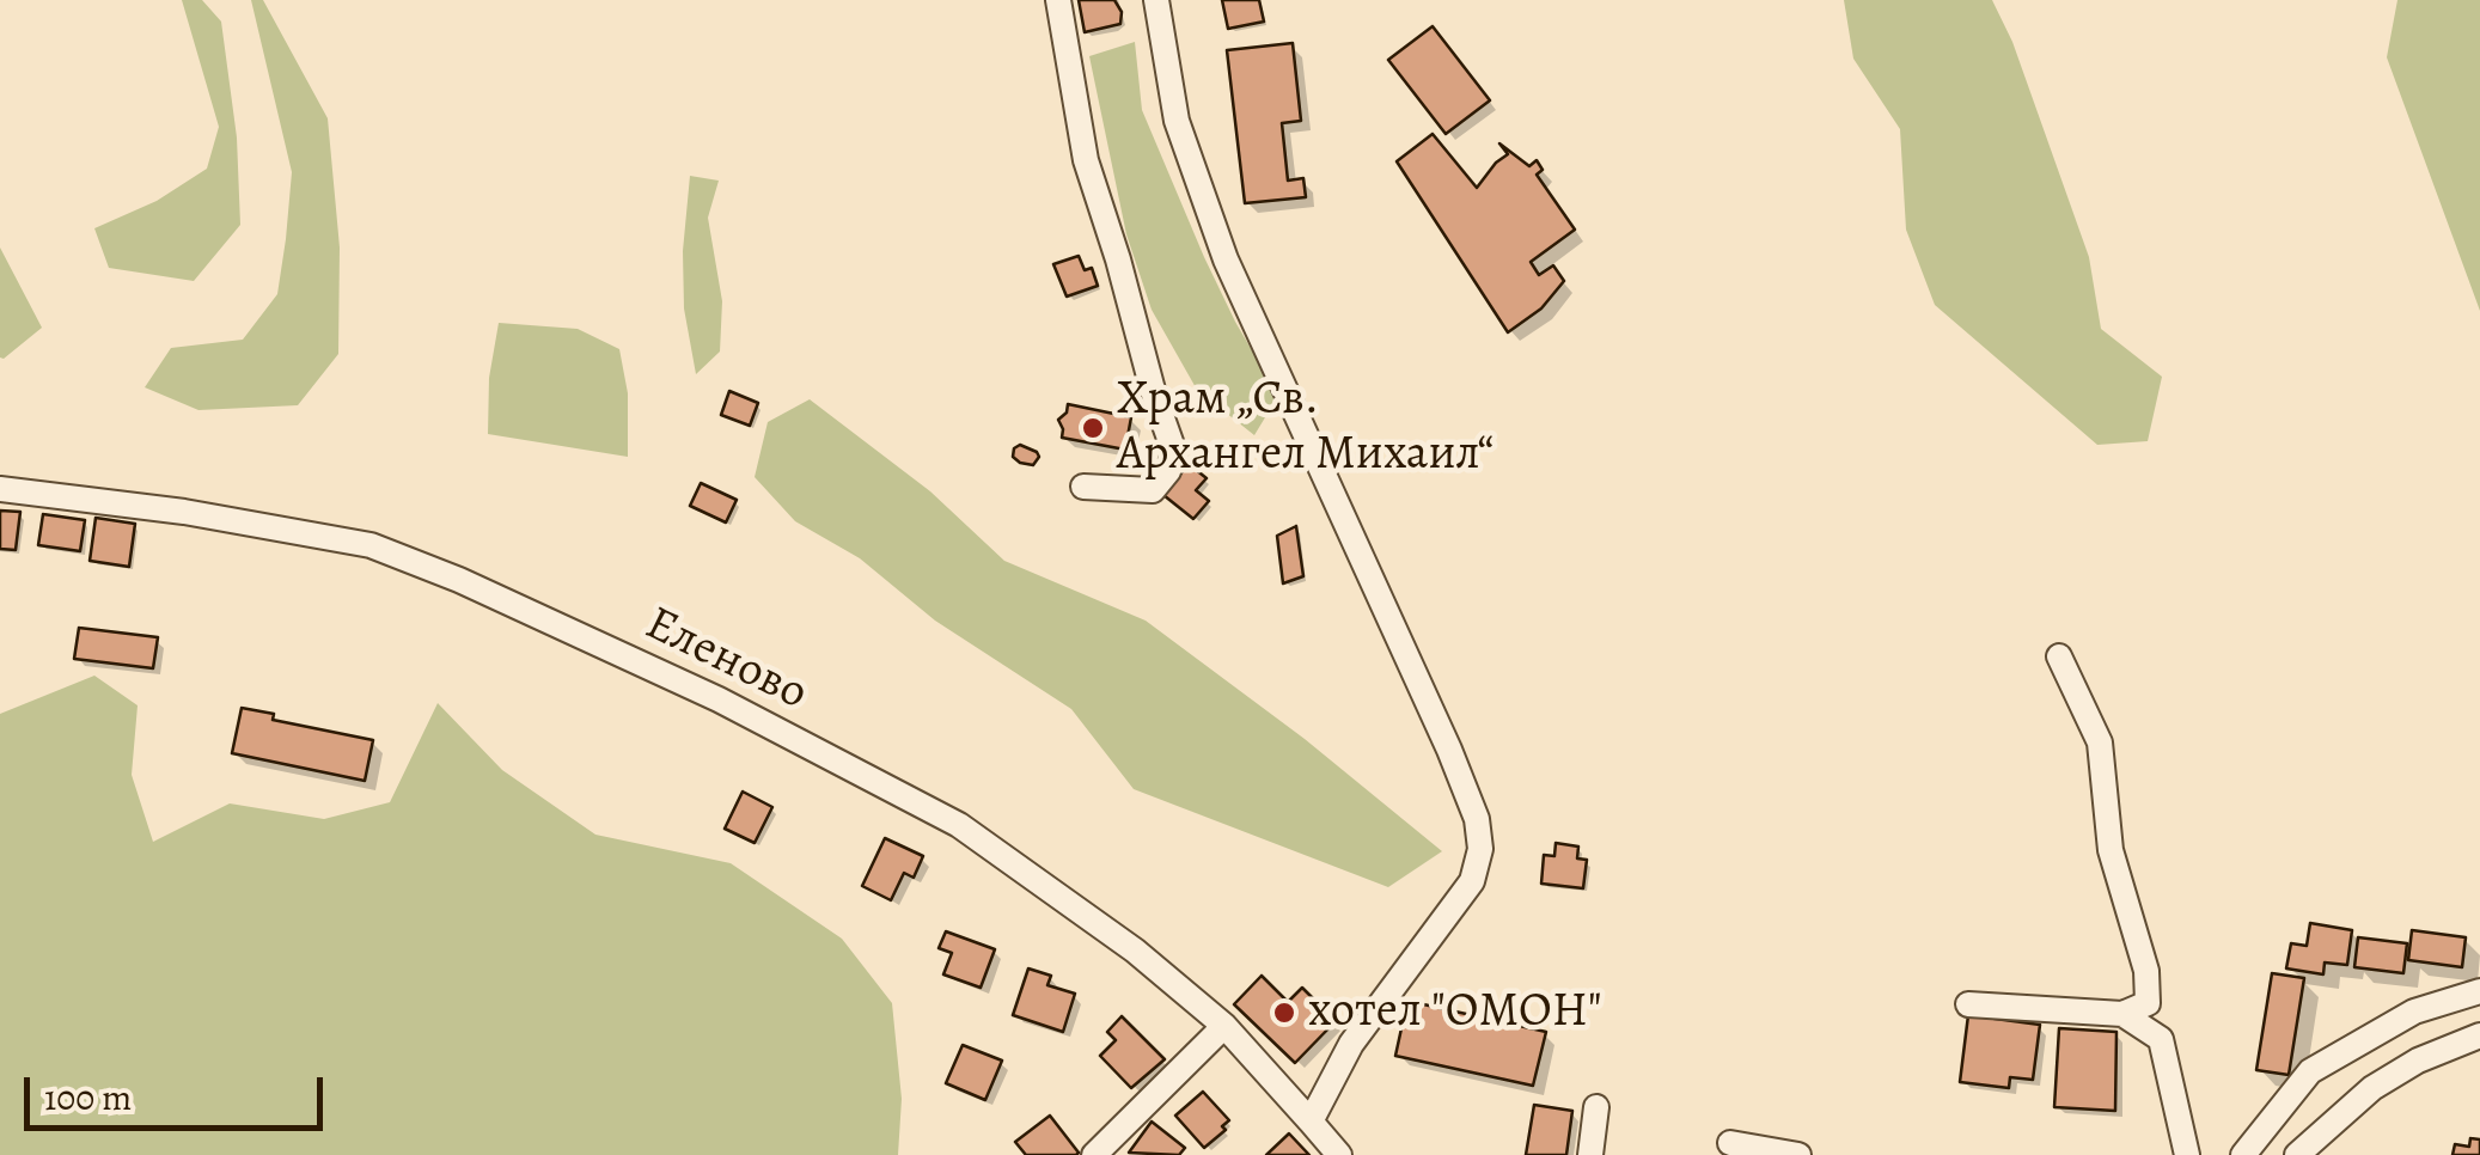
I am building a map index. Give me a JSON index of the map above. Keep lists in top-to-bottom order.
{
  "streets": {
    "street": ["Еленово"]
  },
  "places": ["Храм „Св. Архангел Михаил“", "хотел \"ОМОН\""],
  "scale_bar": "100 m"
}
